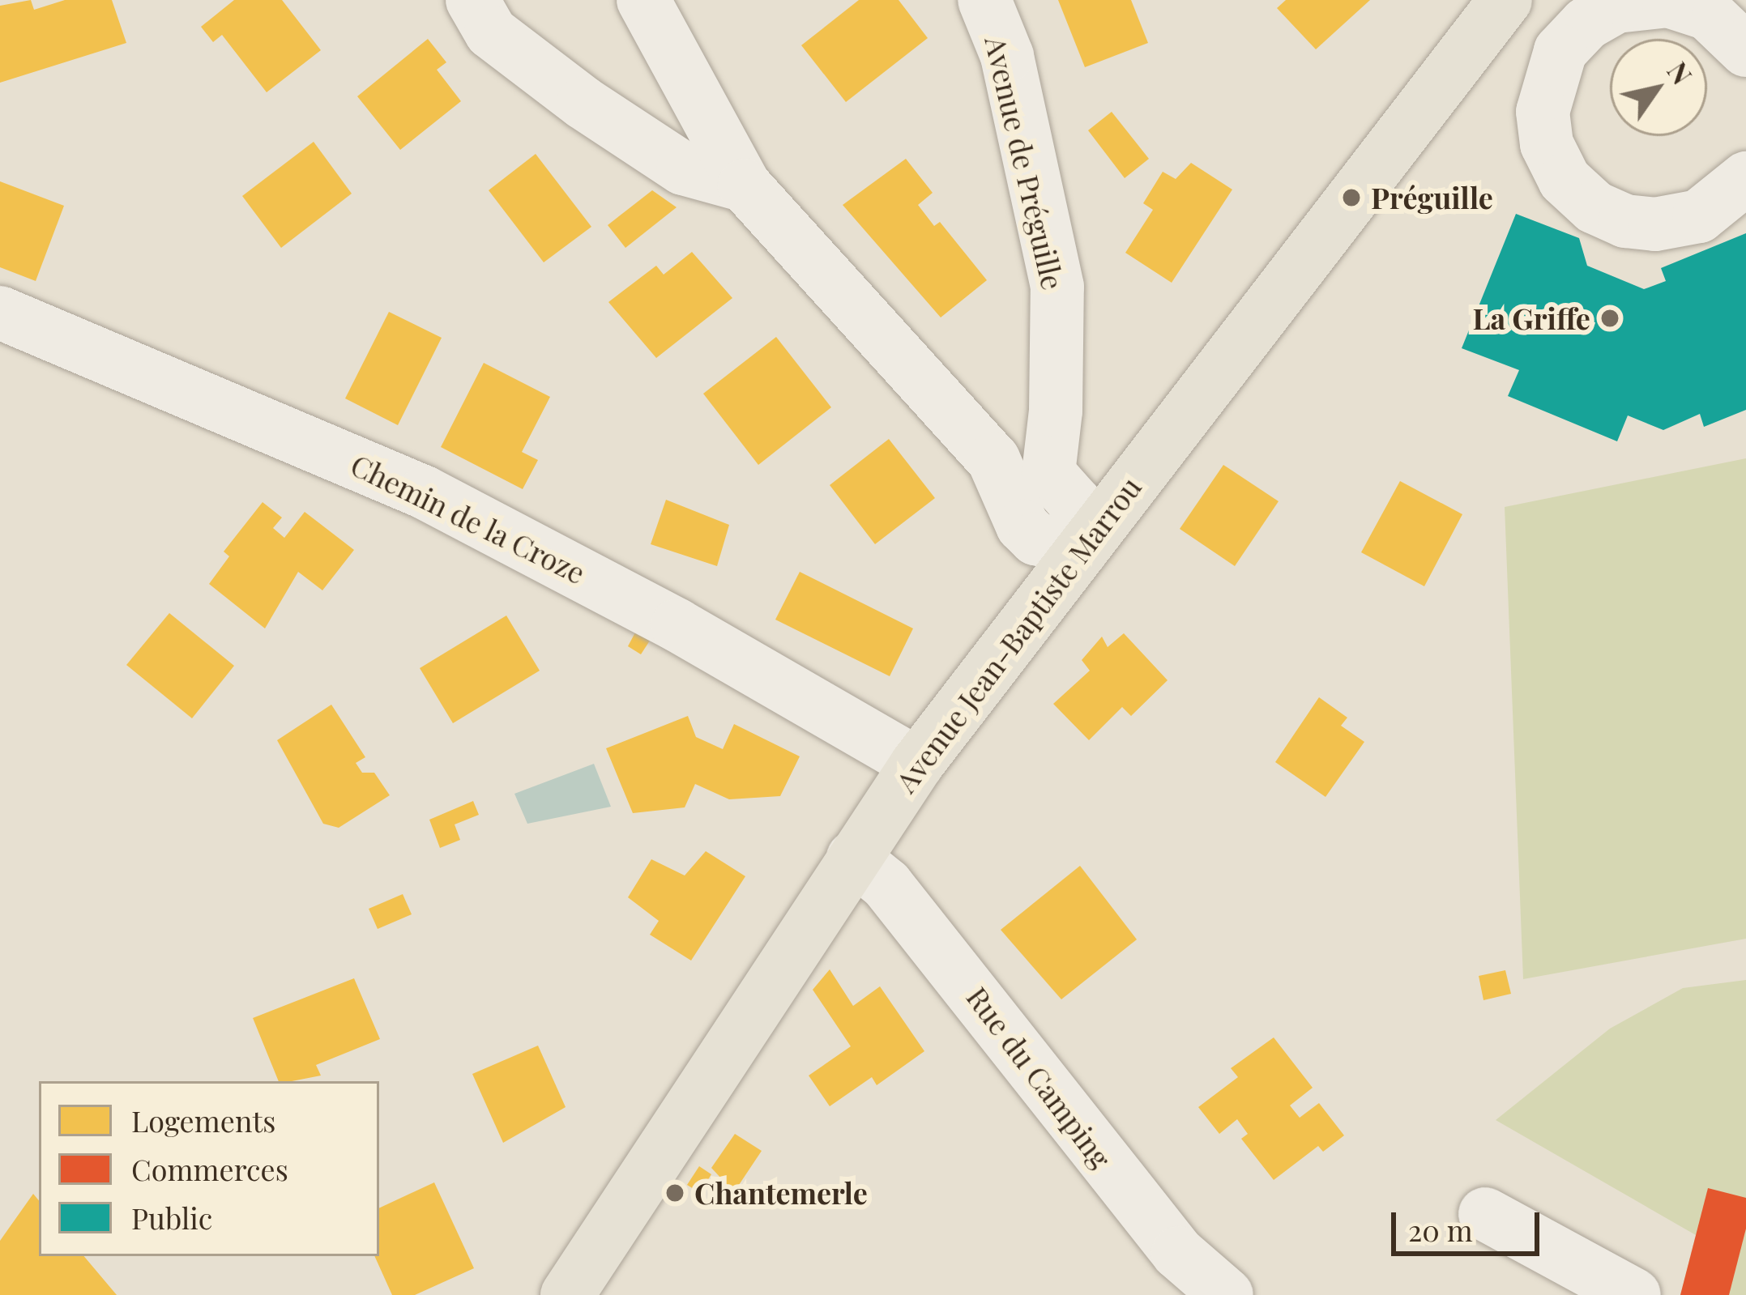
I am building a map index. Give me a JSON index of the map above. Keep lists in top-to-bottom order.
{
  "streets": {
    "main road": ["Avenue Jean-Baptiste Marrou"],
    "street": ["Avenue de Préguille", "Chemin de la Croze", "Rue du Camping"]
  },
  "crossings": [
    ["Chemin de la Croze", "Avenue Jean-Baptiste Marrou"],
    ["Avenue Jean-Baptiste Marrou", "Rue du Camping"]
  ],
  "places": ["Préguille", "La Griffe", "Chantemerle"],
  "legend": ["Logements", "Commerces", "Public"],
  "scale_bar": "20 m",
  "north": "top right"
}
